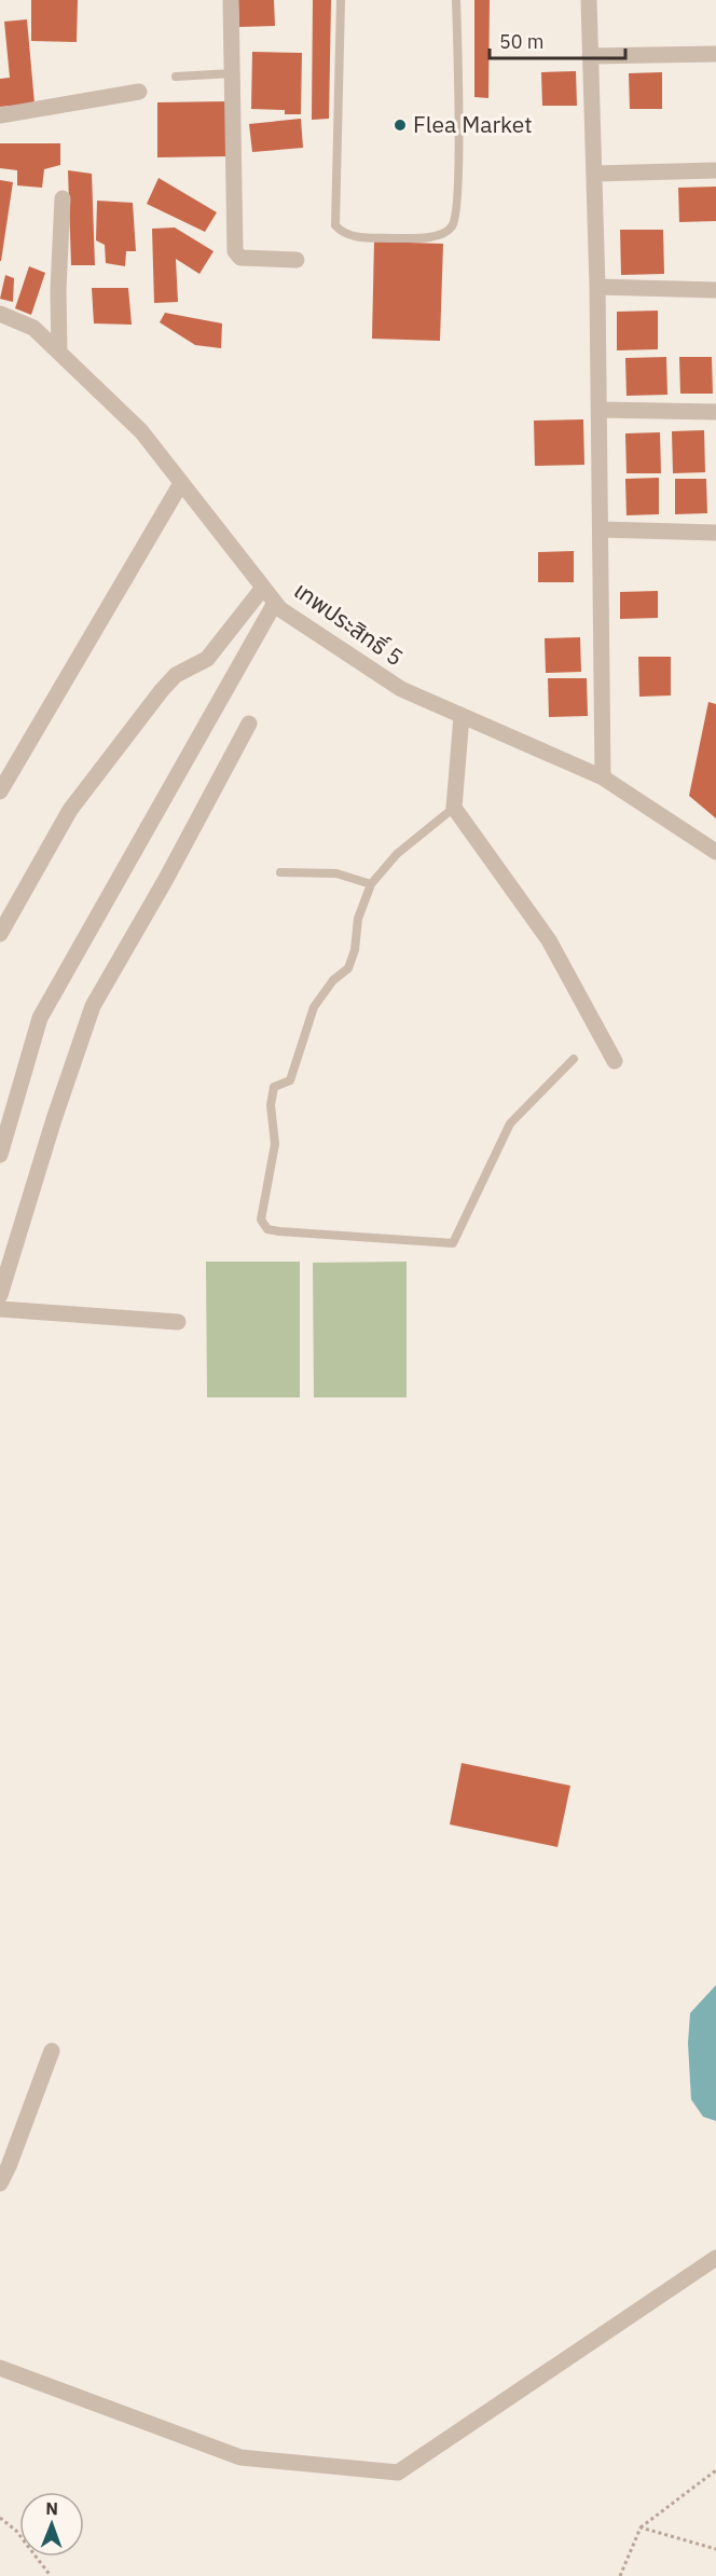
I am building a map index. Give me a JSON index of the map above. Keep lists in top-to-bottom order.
{
  "streets": {
    "street": ["เทพประสิทธิ์ 5"]
  },
  "places": ["Flea Market"],
  "scale_bar": "50 m",
  "north": "top"
}
